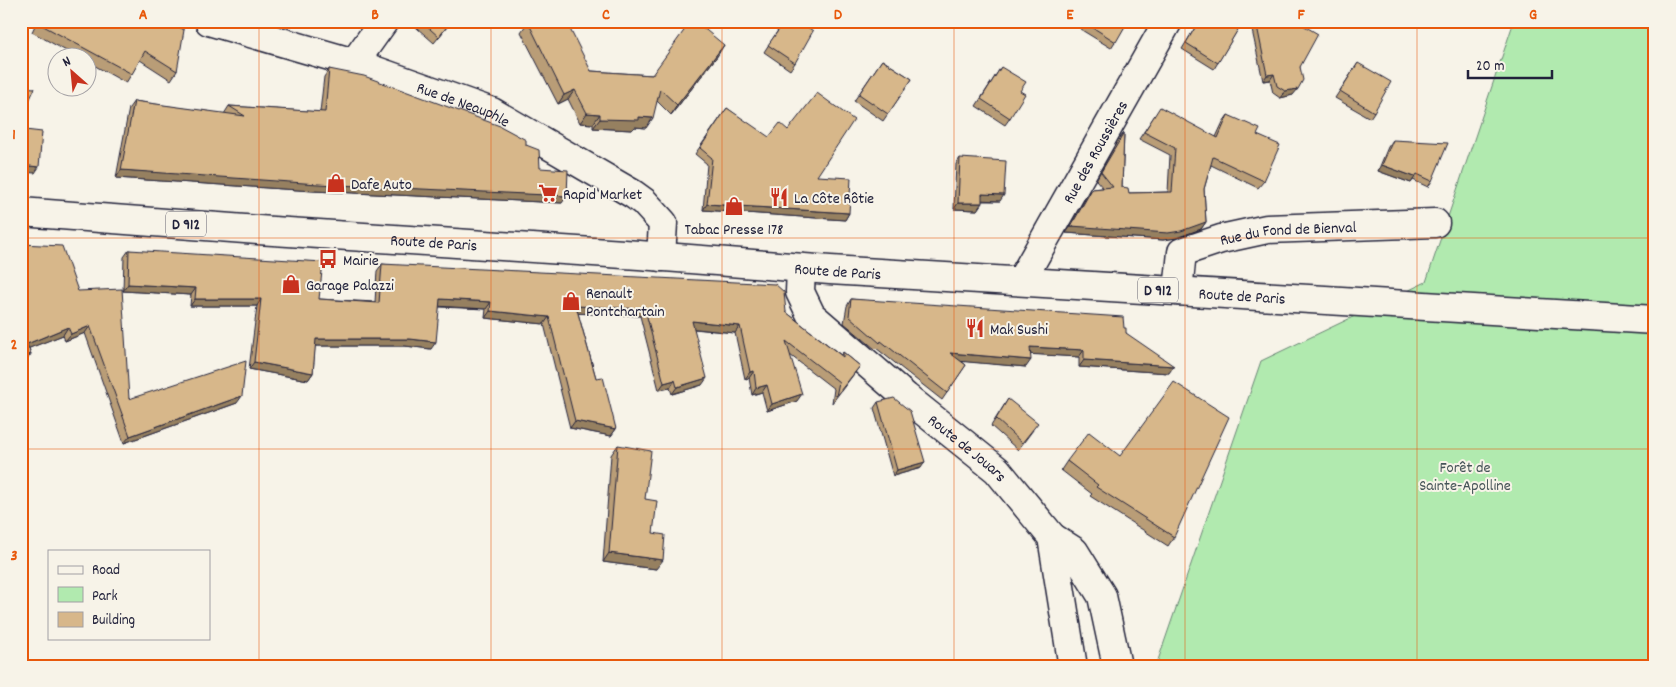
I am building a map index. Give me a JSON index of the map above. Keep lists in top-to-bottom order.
{
  "streets": {
    "street": [
      "Rue de Neauphle",
      "Rue des Roussières",
      "D 912",
      "Rue du Fond de Bienval",
      "Route de Paris",
      "Route de Jouars"
    ]
  },
  "crossings": [
    ["Rue de Neauphle", "Route de Paris"],
    ["Rue des Roussières", "Route de Paris"],
    ["Rue du Fond de Bienval", "Route de Paris"],
    ["Route de Paris", "Route de Jouars"]
  ],
  "parks": ["Forêt de Sainte-Apolline"],
  "places": {
    "shop": [
      "Dafe Auto",
      "Tabac Presse 178",
      "Garage Palazzi",
      "Renault Pontchartain"
    ],
    "supermarket": ["Rapid Market"],
    "restaurant": ["La Côte Rôtie", "Mak Sushi"],
    "bus stop": ["Mairie"]
  },
  "legend": ["Road", "Park", "Building"],
  "scale_bar": "20 m",
  "north": "top left",
  "grid": {
    "columns": [
      "A",
      "B",
      "C",
      "D",
      "E",
      "F",
      "G"
    ],
    "rows": ["1", "2", "3"]
  }
}
